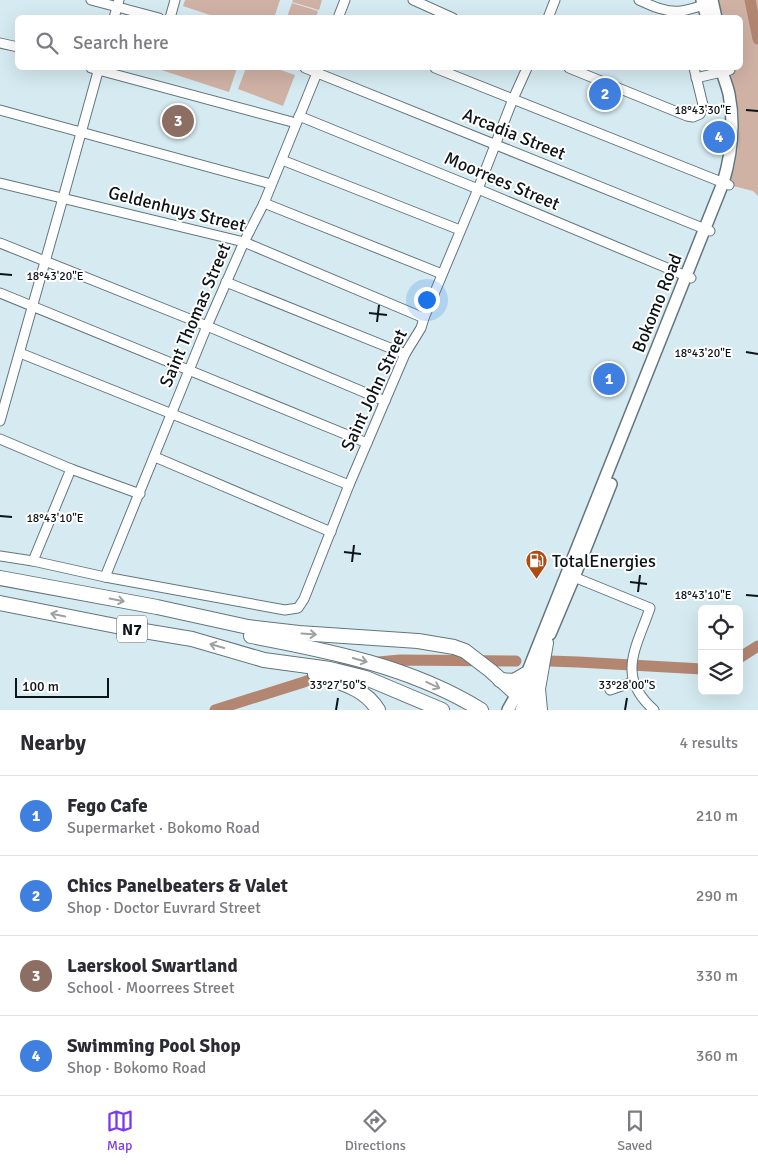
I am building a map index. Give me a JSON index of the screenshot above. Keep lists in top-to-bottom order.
{
  "streets": {
    "highway": ["N7"],
    "main road": ["Bokomo Road"],
    "street": [
      "Arcadia Street",
      "Moorrees Street",
      "Geldenhuys Street",
      "Saint Thomas Street",
      "Saint John Street"
    ]
  },
  "crossings": [
    ["Arcadia Street", "Bokomo Road"],
    ["Arcadia Street", "Saint Thomas Street"],
    ["Arcadia Street", "Saint John Street"],
    ["Moorrees Street", "Bokomo Road"],
    ["Moorrees Street", "Saint Thomas Street"],
    ["Moorrees Street", "Saint John Street"],
    ["Geldenhuys Street", "Saint Thomas Street"],
    ["Geldenhuys Street", "Saint John Street"],
    ["Saint Thomas Street", "Saint John Street"]
  ],
  "places": {
    "fuel station": ["TotalEnergies"]
  },
  "scale_bar": "100 m",
  "page": {
    "search": "Search here",
    "pins": [
      "2",
      "3",
      "4",
      "1"
    ],
    "scale": "100 m",
    "heading": ["Nearby", "4 results"],
    "list": [
      {
        "mark": "1",
        "name": "Fego Cafe",
        "note": "Supermarket · Bokomo Road",
        "value": "210 m"
      },
      {
        "mark": "2",
        "name": "Chics Panelbeaters & Valet",
        "note": "Shop · Doctor Euvrard Street",
        "value": "290 m"
      },
      {
        "mark": "3",
        "name": "Laerskool Swartland",
        "note": "School · Moorrees Street",
        "value": "330 m"
      },
      {
        "mark": "4",
        "name": "Swimming Pool Shop",
        "note": "Shop · Bokomo Road",
        "value": "360 m"
      }
    ],
    "nav": ["Map", "Directions", "Saved"]
  },
  "coordinates": [
    "18°43'30\"E",
    "18°43'20\"E",
    "18°43'10\"E",
    "33°27'50\"S",
    "33°28'00\"S"
  ]
}
